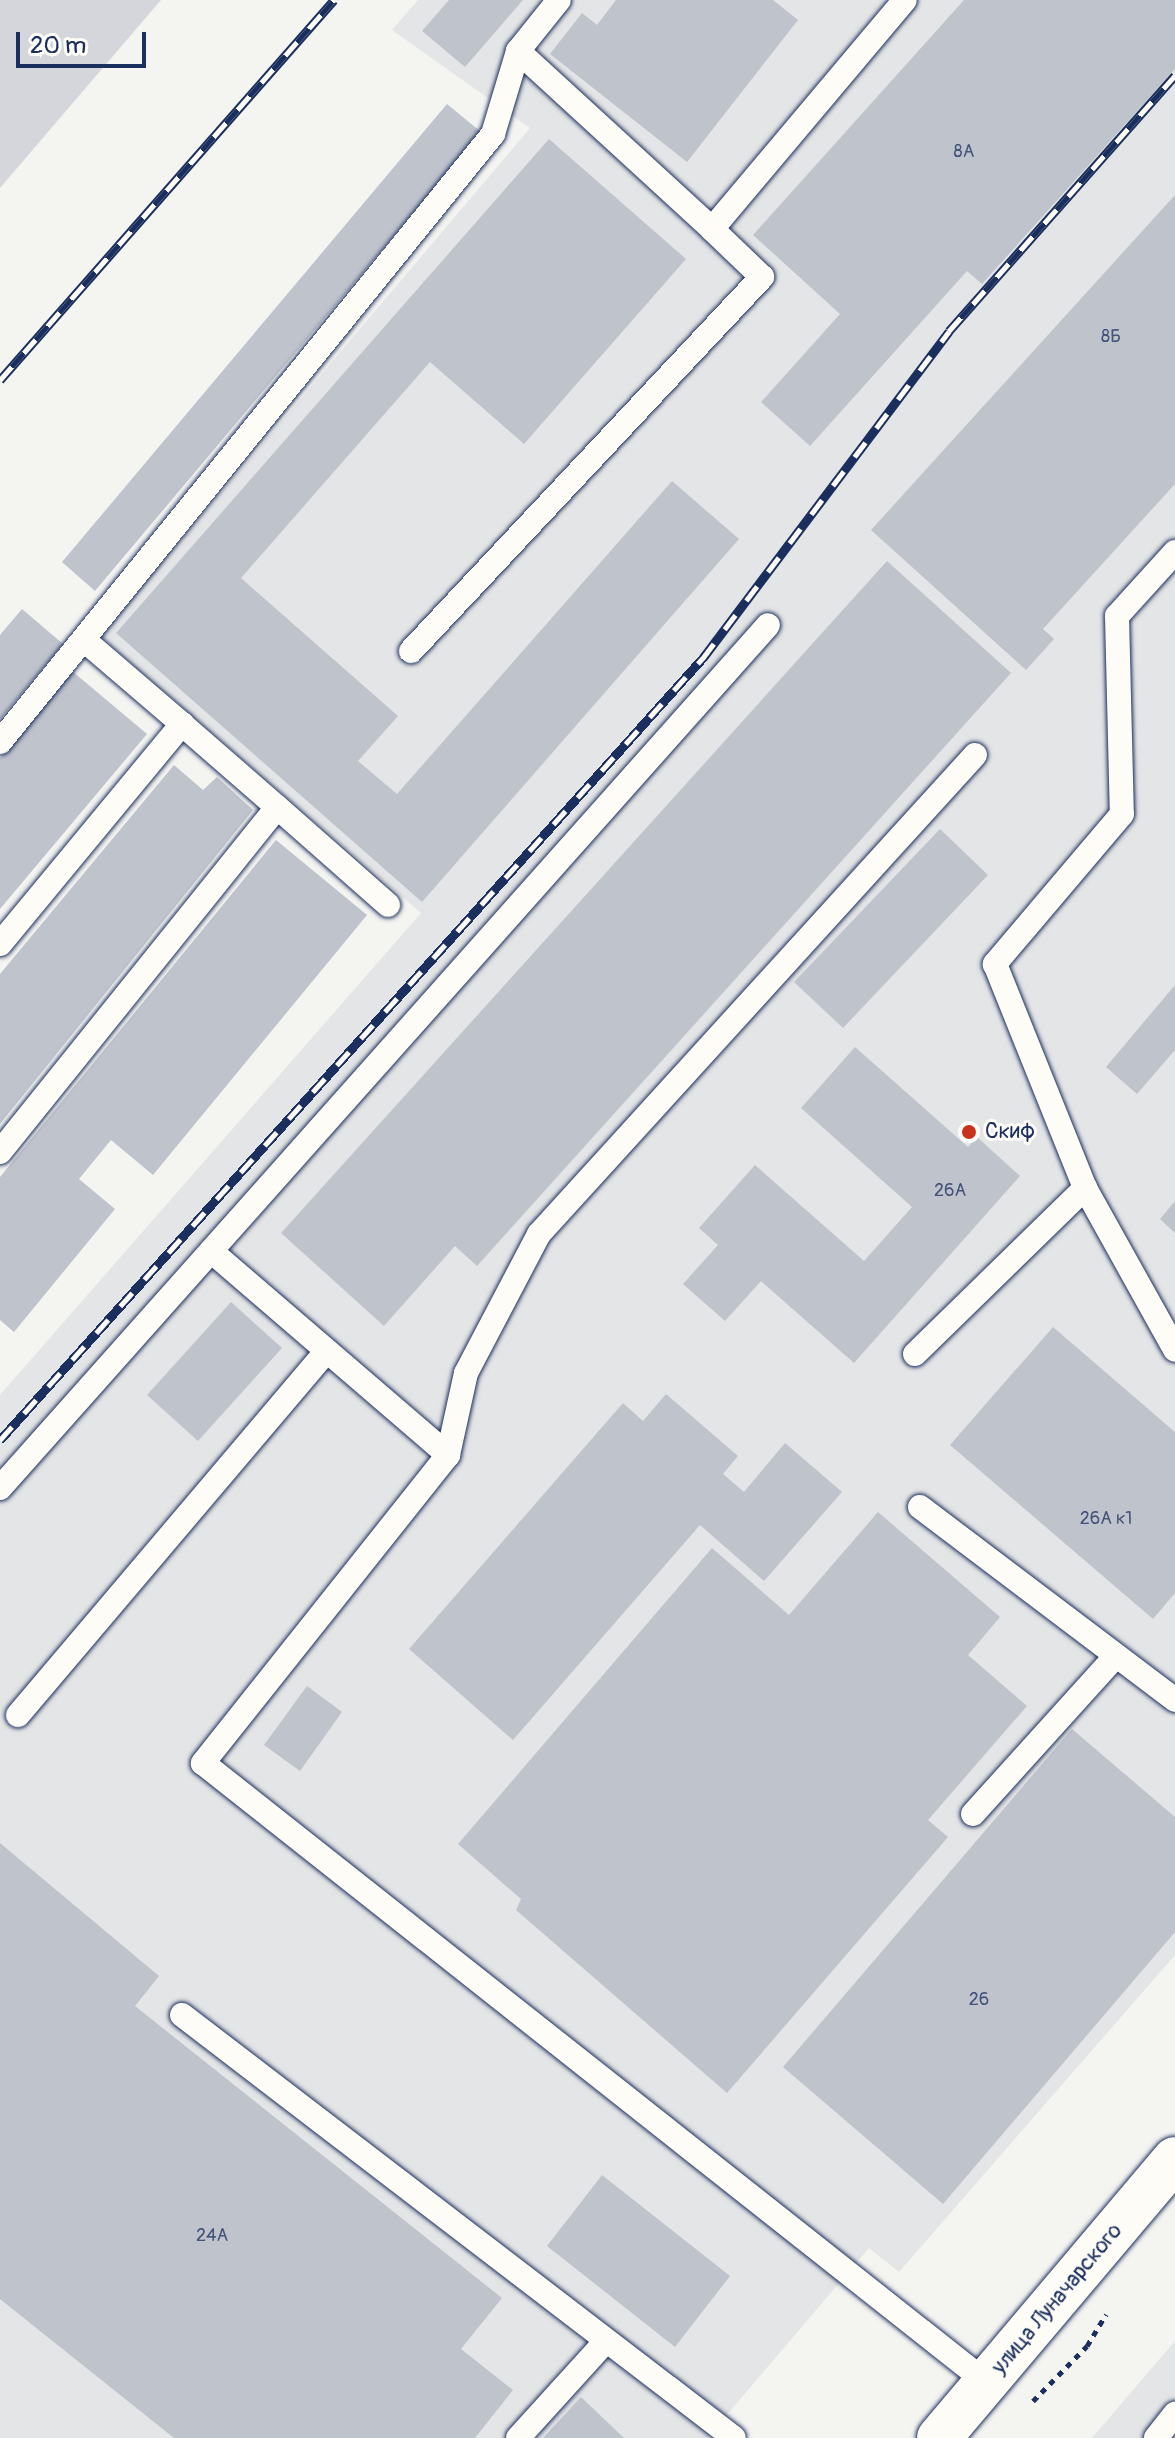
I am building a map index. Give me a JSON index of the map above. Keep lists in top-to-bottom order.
{
  "streets": {
    "main road": ["улица Луначарского"]
  },
  "places": ["Скиф"],
  "house_numbers": [
    "8А",
    "8Б",
    "26А",
    "26А к1",
    "26",
    "24А"
  ],
  "scale_bar": "20 m"
}
